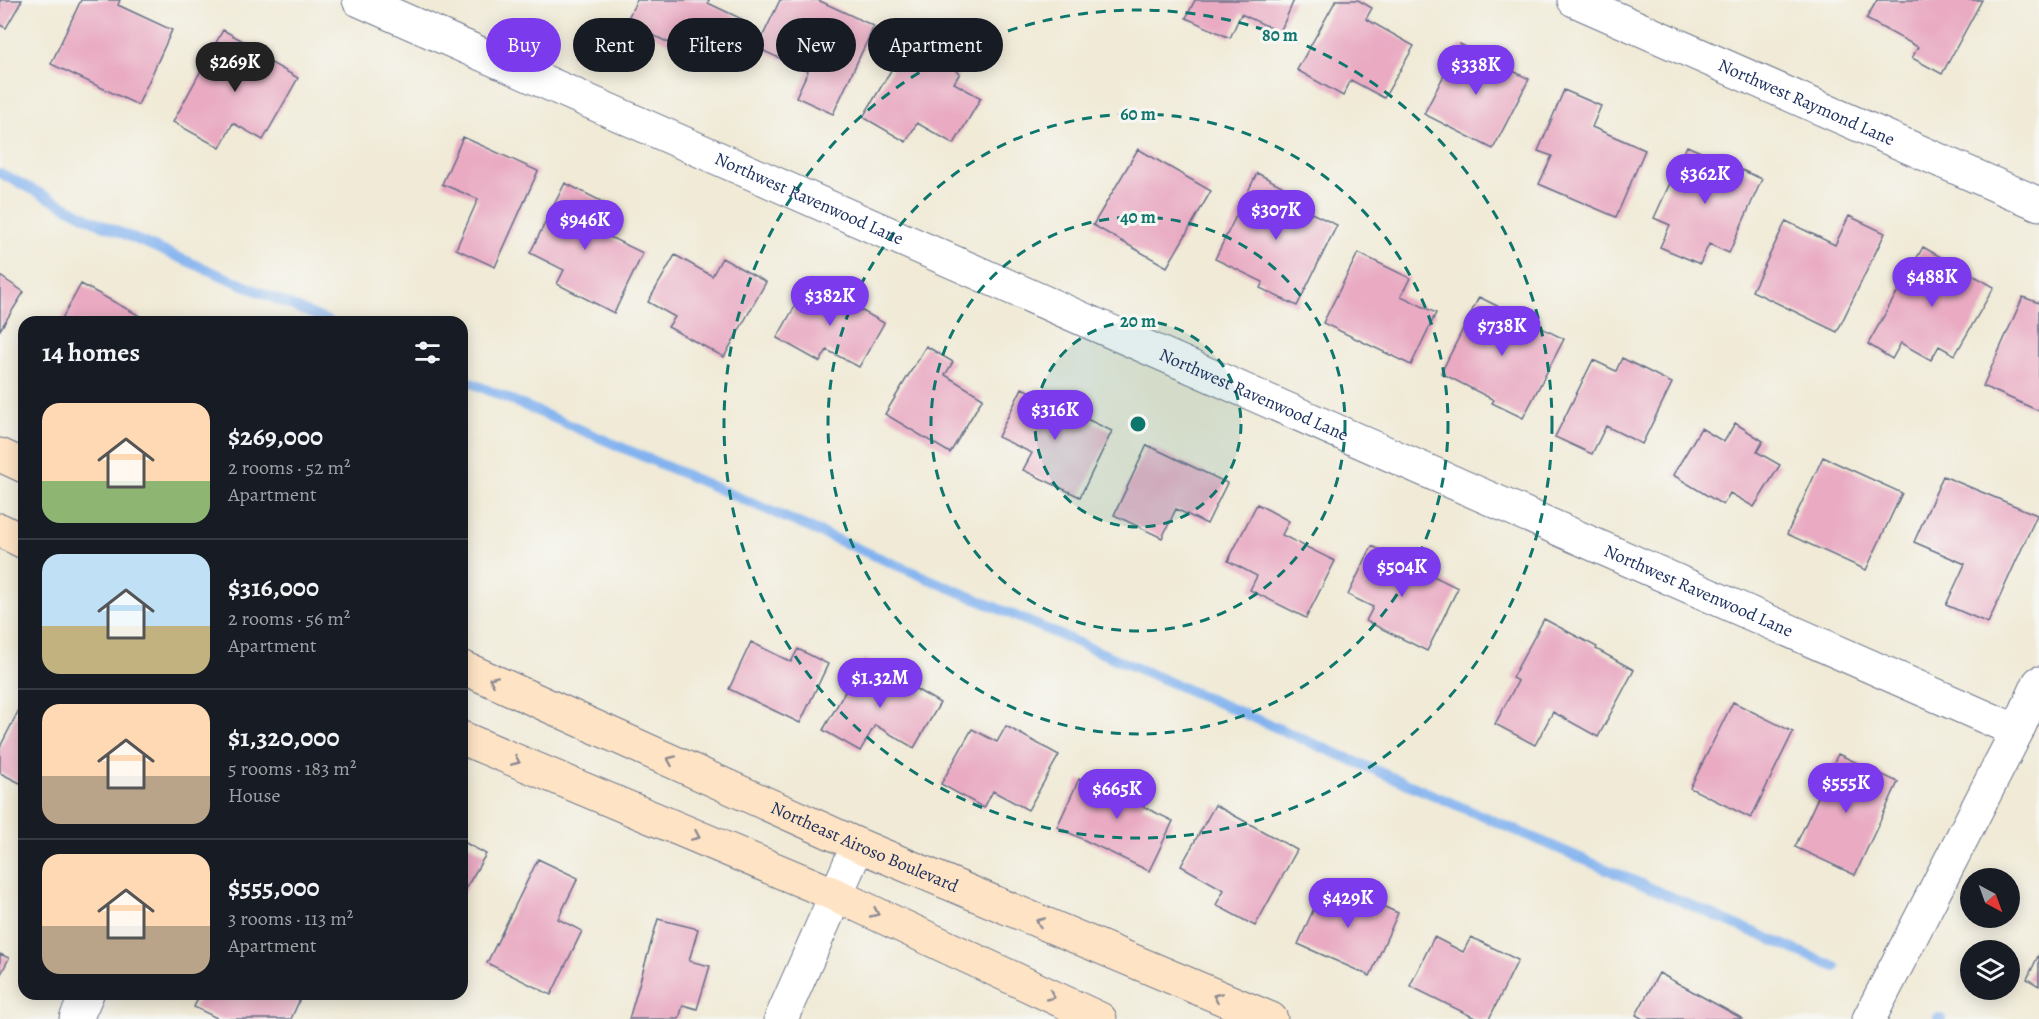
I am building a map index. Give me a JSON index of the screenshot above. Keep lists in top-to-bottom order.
{
  "streets": {
    "main road": ["Northeast Airoso Boulevard"],
    "street": ["Northwest Raymond Lane", "Northwest Ravenwood Lane"]
  },
  "north": "bottom right",
  "page": {
    "chip": [
      "Buy",
      "Rent",
      "Filters",
      "New",
      "Apartment"
    ],
    "price": [
      "$269K",
      "$338K",
      "$362K",
      "$307K",
      "$946K",
      "$488K",
      "$382K",
      "$738K",
      "$316K",
      "$504K",
      "$1.32M",
      "$555K",
      "$665K",
      "$429K"
    ],
    "heading": "14 homes",
    "list": [
      {
        "name": "$269,000",
        "note": "2 rooms · 52 m² · Apartment"
      },
      {
        "name": "$316,000",
        "note": "2 rooms · 56 m² · Apartment"
      },
      {
        "name": "$1,320,000",
        "note": "5 rooms · 183 m² · House"
      },
      {
        "name": "$555,000",
        "note": "3 rooms · 113 m² · Apartment"
      }
    ]
  },
  "rings": [
    "80 m",
    "60 m",
    "40 m",
    "20 m"
  ]
}
